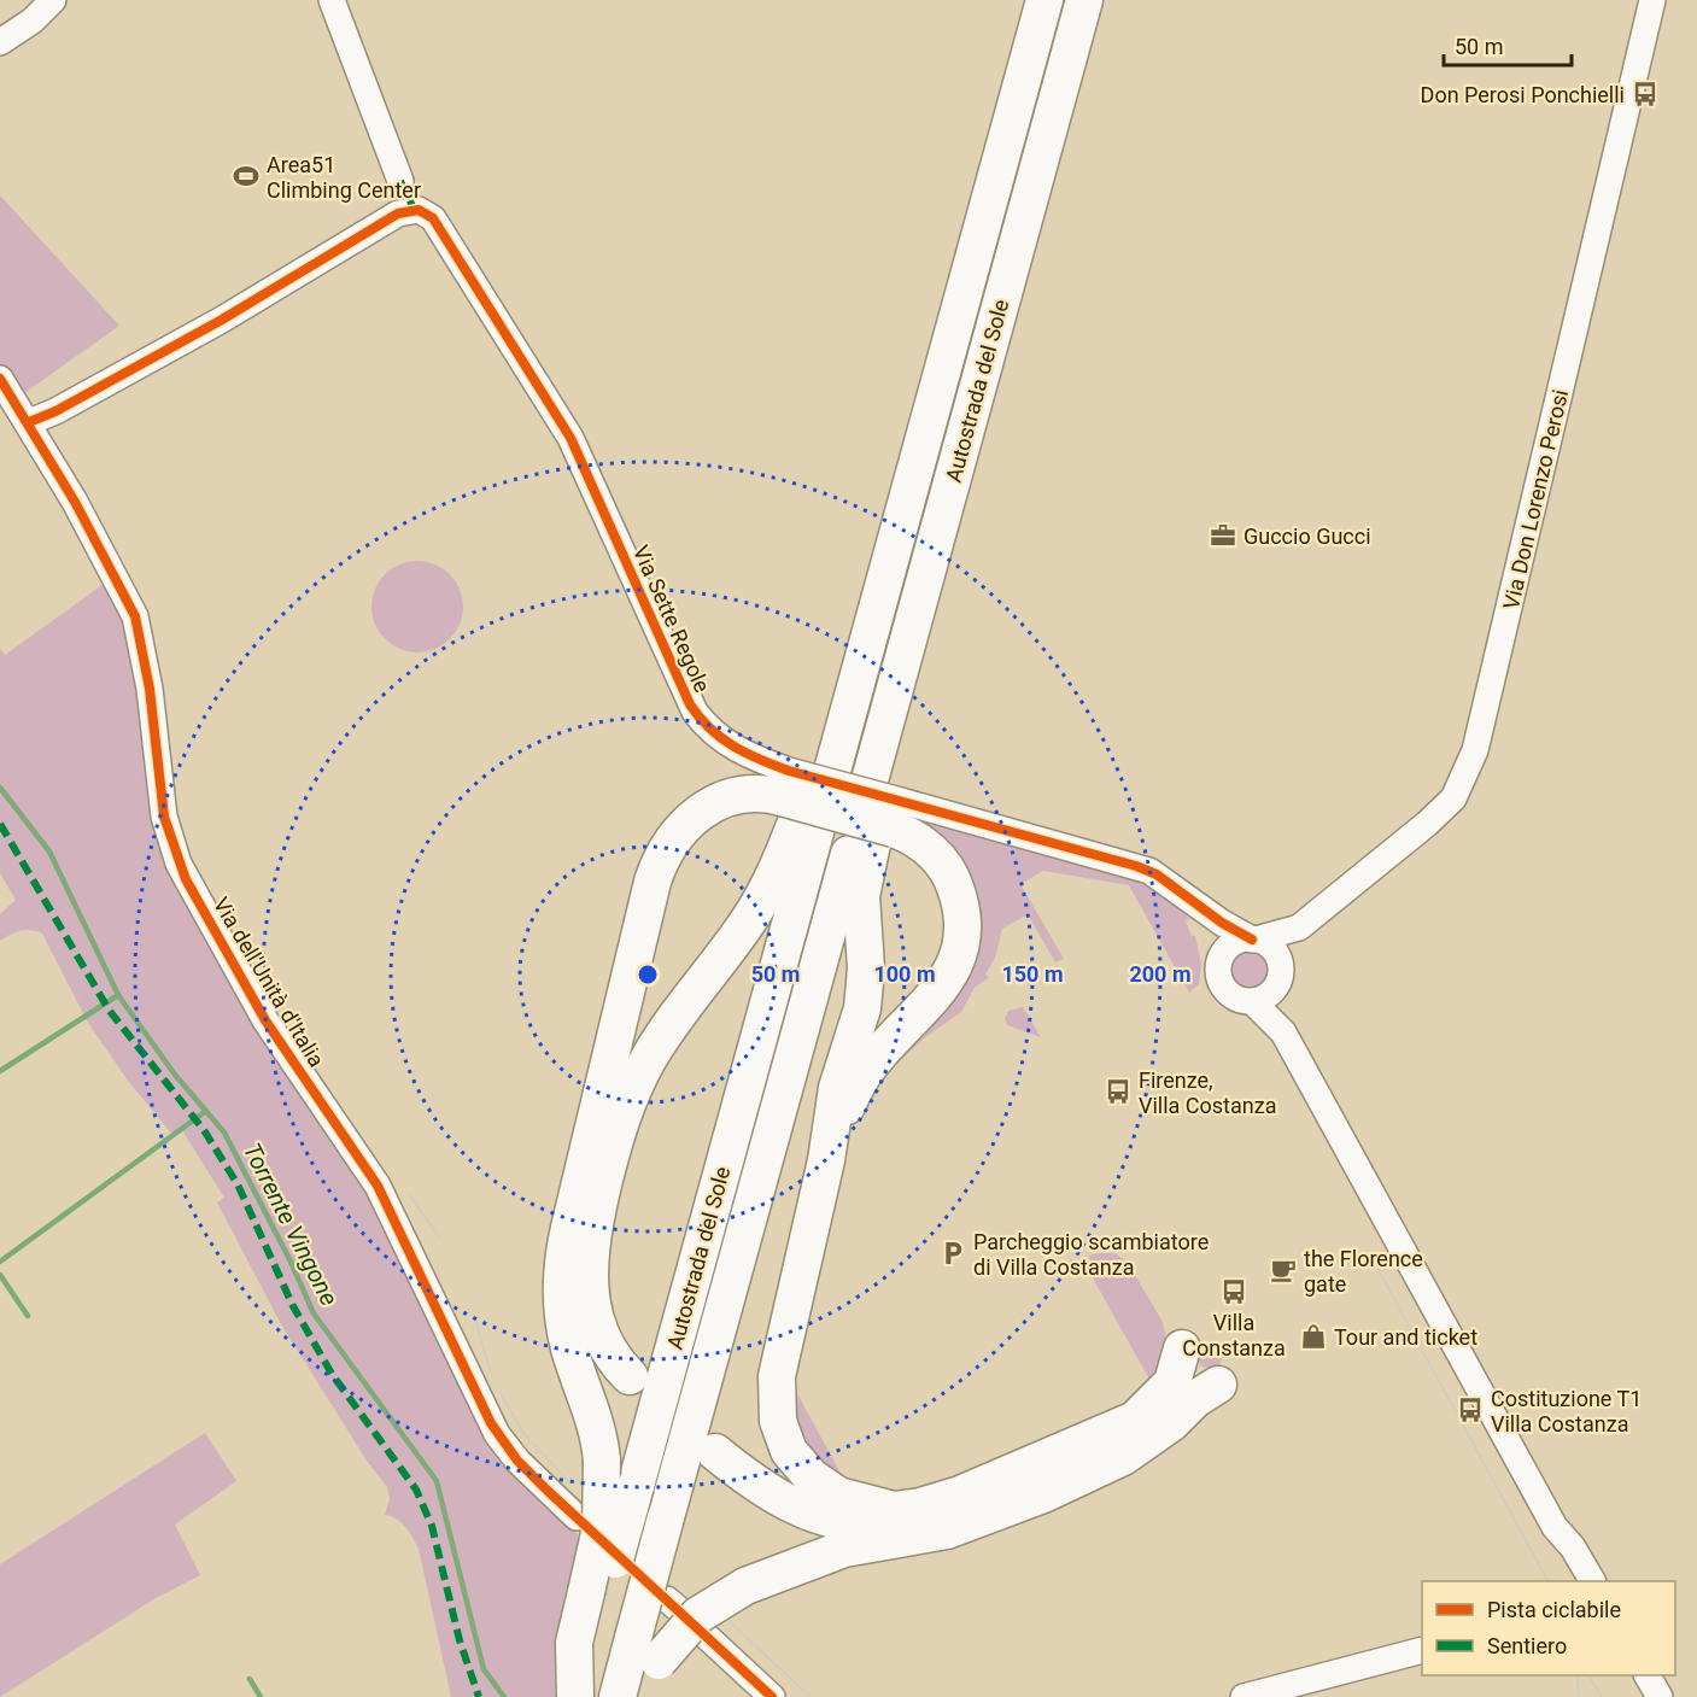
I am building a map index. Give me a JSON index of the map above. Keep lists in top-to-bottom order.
{
  "streets": {
    "highway": ["Autostrada del Sole"],
    "street": ["Via Don Lorenzo Perosi", "Via Sette Regole", "Via dell'Unità d'Italia"]
  },
  "crossings": [
    ["Autostrada del Sole", "Via Sette Regole"],
    ["Via Sette Regole", "Via dell'Unità d'Italia"]
  ],
  "water": ["Torrente Vingone"],
  "places": {
    "bus stop": [
      "Don Perosi Ponchielli",
      "Firenze, Villa Costanza",
      "Villa Constanza",
      "Costituzione T1 Villa Costanza"
    ],
    "sports": ["Area51 Climbing Center"],
    "office": ["Guccio Gucci"],
    "parking": ["Parcheggio scambiatore di Villa Costanza"],
    "cafe": ["the Florence gate"],
    "shop": ["Tour and ticket"]
  },
  "legend": ["Pista ciclabile", "Sentiero"],
  "scale_bar": "50 m",
  "rings": [
    "50 m",
    "100 m",
    "150 m",
    "200 m"
  ]
}
